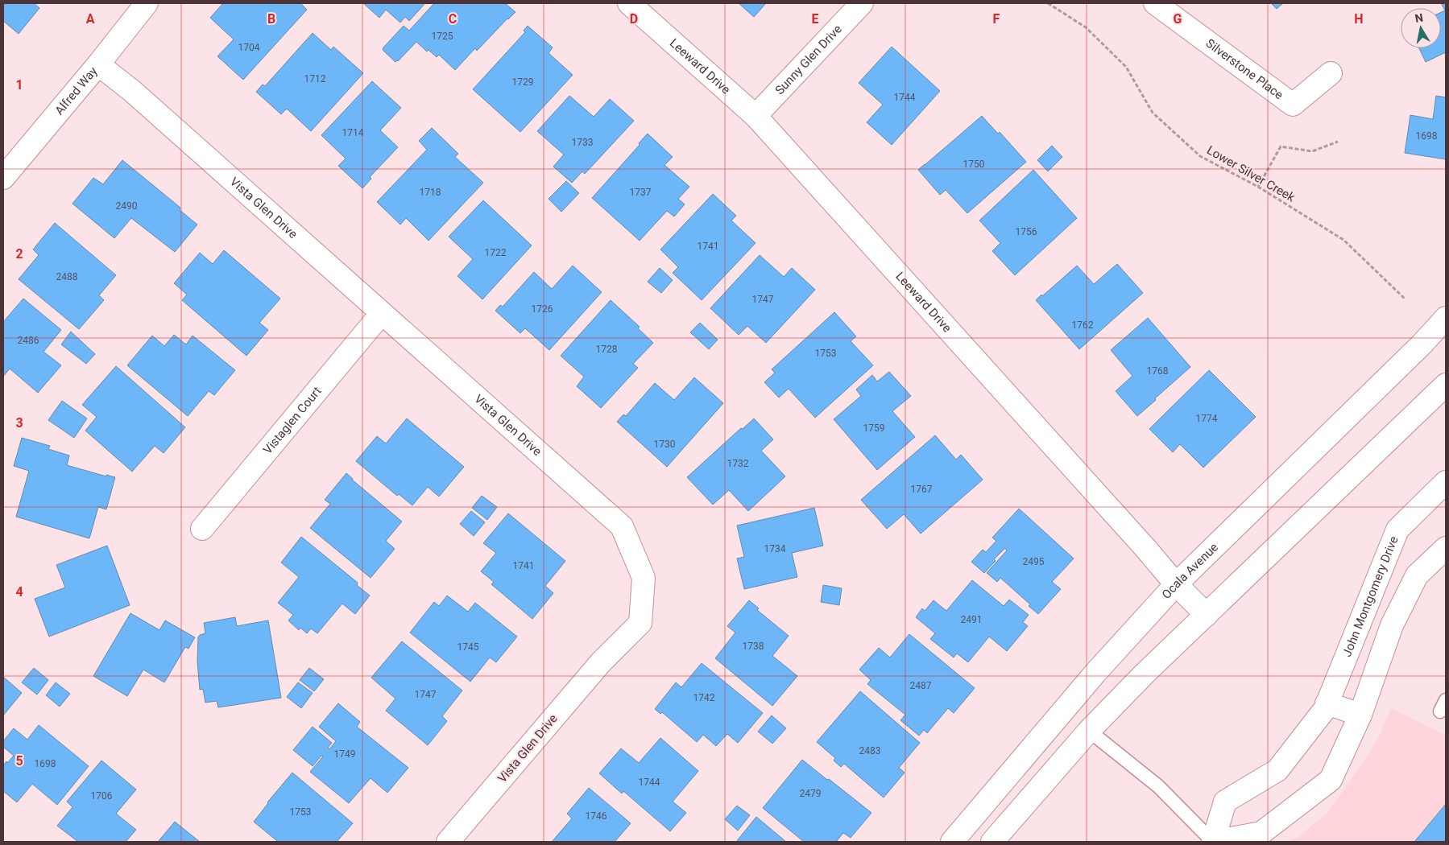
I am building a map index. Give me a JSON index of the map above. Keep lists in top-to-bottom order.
{
  "streets": {
    "street": [
      "Sunny Glen Drive",
      "Leeward Drive",
      "Silverstone Place",
      "Alfred Way",
      "Vista Glen Drive",
      "Vistaglen Court",
      "Ocala Avenue",
      "John Montgomery Drive"
    ],
    "path": ["Lower Silver Creek"]
  },
  "crossings": [
    ["Sunny Glen Drive", "Leeward Drive"],
    ["Leeward Drive", "Ocala Avenue"],
    ["Alfred Way", "Vista Glen Drive"],
    ["Vista Glen Drive", "Vistaglen Court"]
  ],
  "house_numbers": [
    "1725",
    "1704",
    "1712",
    "1729",
    "1744",
    "1714",
    "1698",
    "1733",
    "1750",
    "1718",
    "1737",
    "2490",
    "1756",
    "1741",
    "1722",
    "2488",
    "1747",
    "1726",
    "1762",
    "2486",
    "1728",
    "1753",
    "1768",
    "1774",
    "1759",
    "1730",
    "1732",
    "1767",
    "1734",
    "2495",
    "1741",
    "2491",
    "1738",
    "1745",
    "2487",
    "1747",
    "1742",
    "2483",
    "1749",
    "1698",
    "1744",
    "2479",
    "1706",
    "1753",
    "1746"
  ],
  "north": "top",
  "grid": {
    "columns": [
      "A",
      "B",
      "C",
      "D",
      "E",
      "F",
      "G",
      "H"
    ],
    "rows": [
      "1",
      "2",
      "3",
      "4",
      "5"
    ]
  }
}
